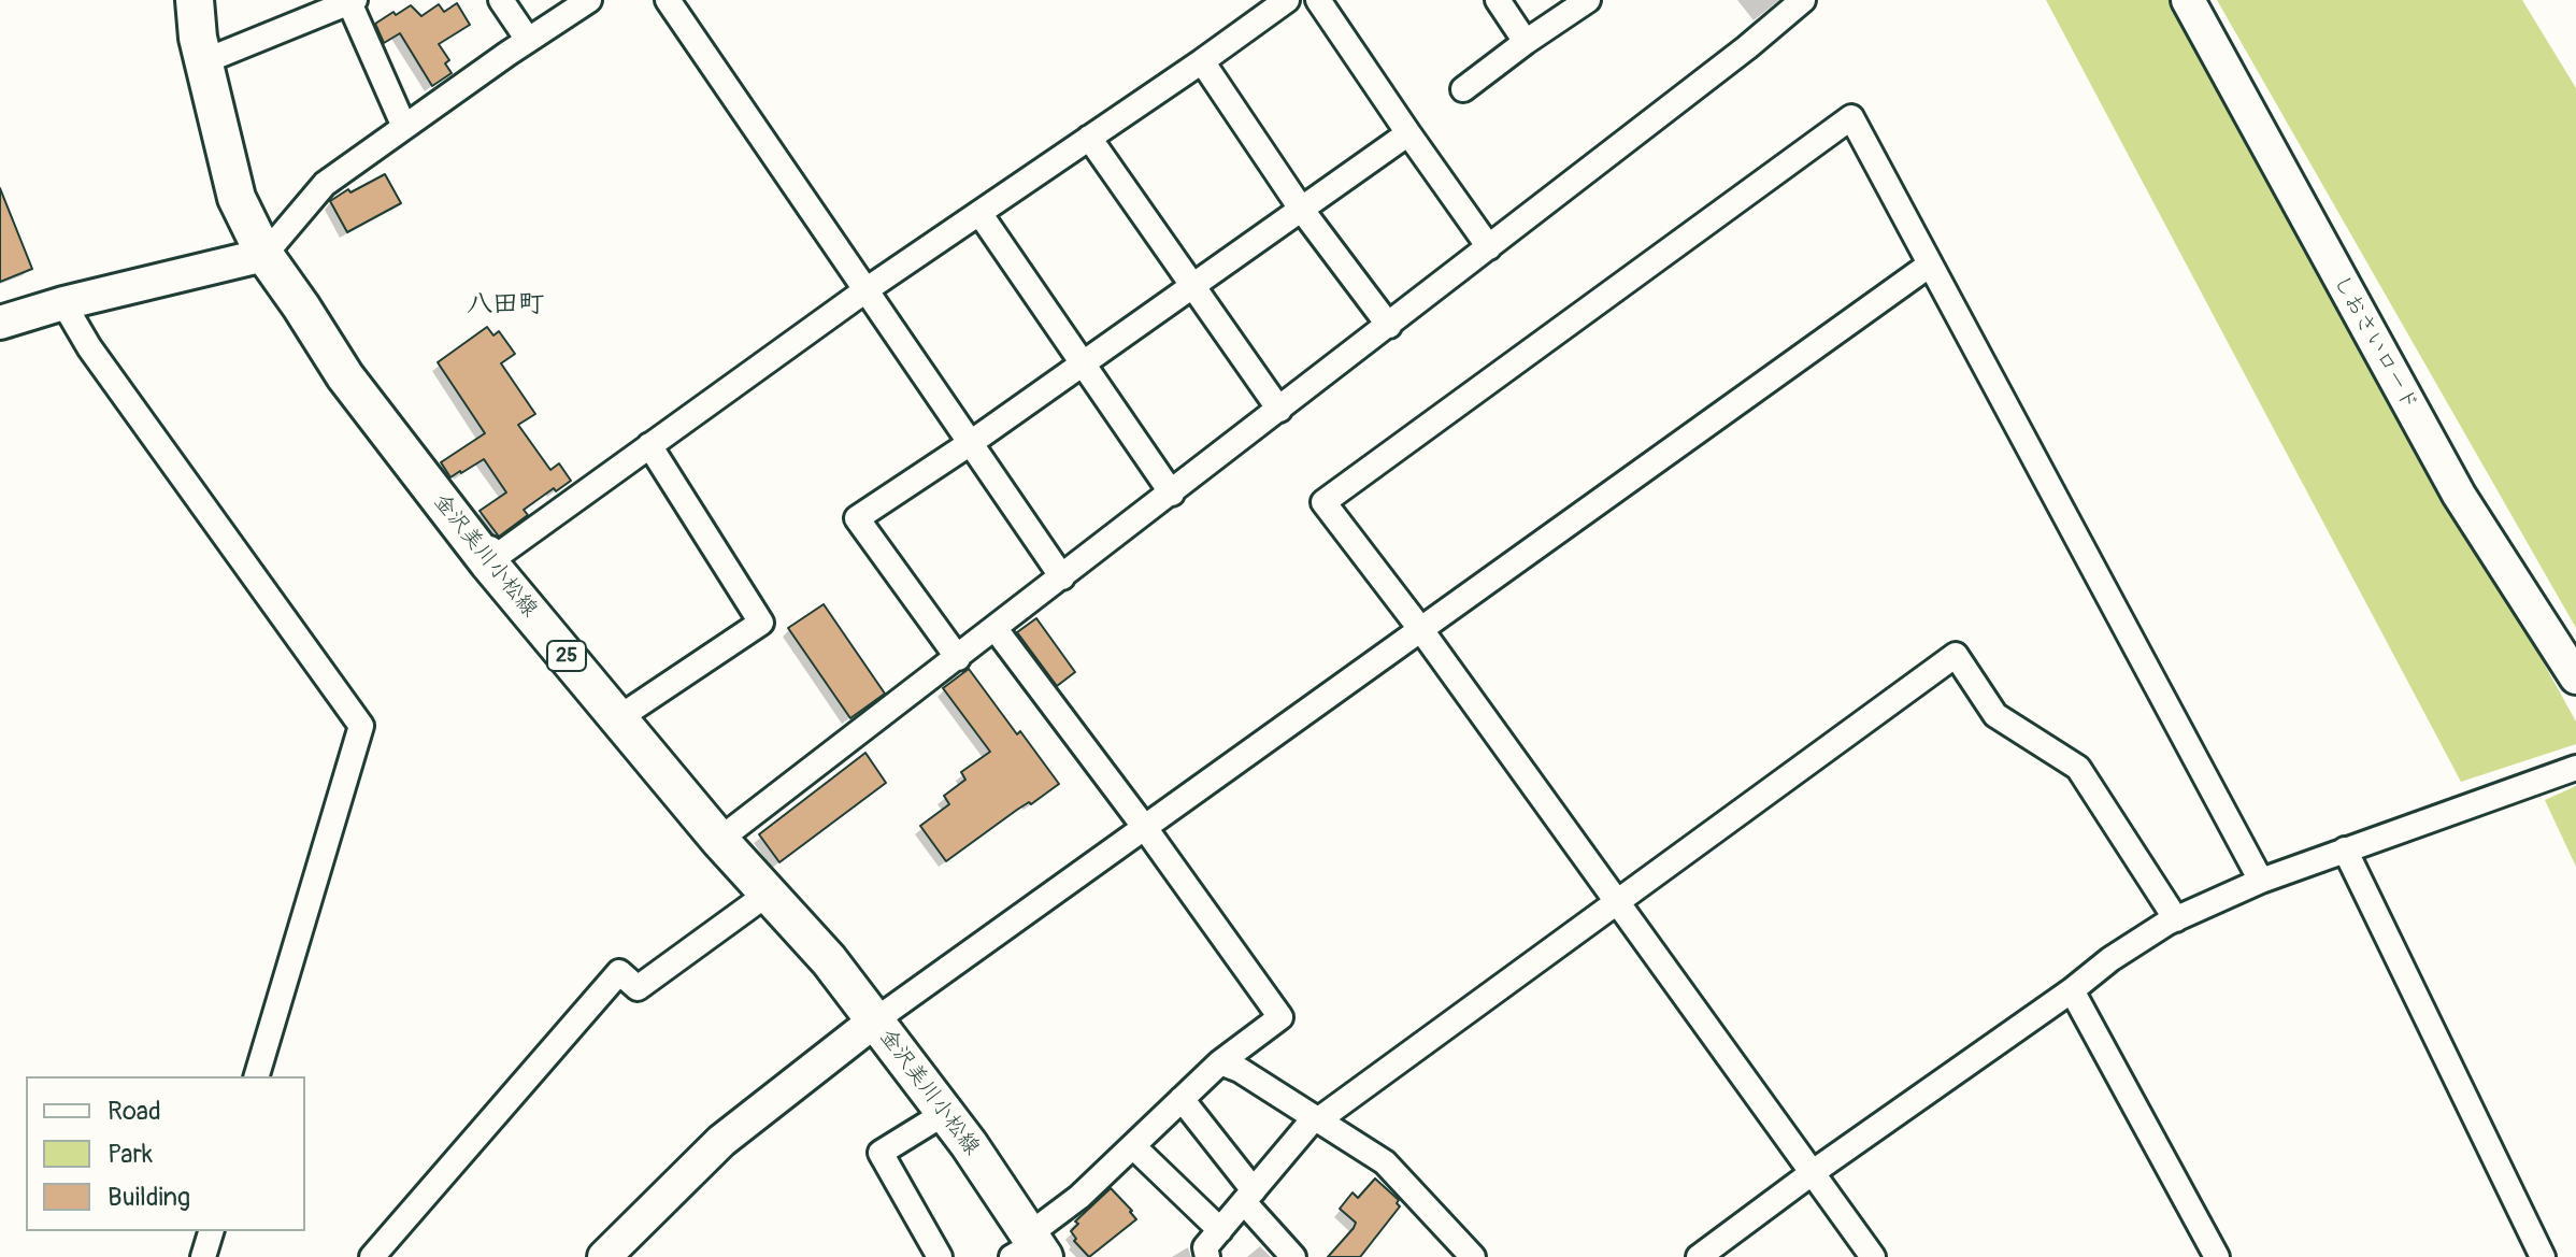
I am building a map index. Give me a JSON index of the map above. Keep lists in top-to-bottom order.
{
  "streets": {
    "main road": ["金沢美川小松線", "25"],
    "street": ["しおさいロード"]
  },
  "districts": ["八田町"],
  "legend": ["Road", "Park", "Building"]
}
